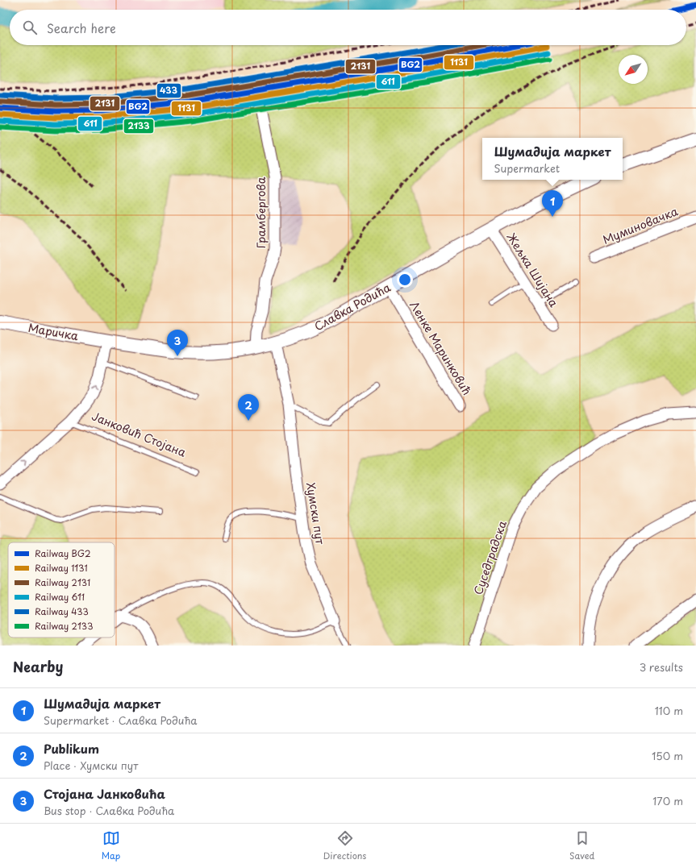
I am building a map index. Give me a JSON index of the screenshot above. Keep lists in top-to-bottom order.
{
  "streets": {
    "street": [
      "Грамбергова",
      "Муминовачка",
      "Жељка Шијана",
      "Славка Родића",
      "Маричка",
      "Ленке Маринковић",
      "Јанковић Стојана",
      "Хумски пут",
      "Суседградска"
    ]
  },
  "crossings": [
    ["Грамбергова", "Славка Родића"],
    ["Жељка Шијана", "Славка Родића"],
    ["Славка Родића", "Маричка"],
    ["Славка Родића", "Ленке Маринковић"],
    ["Славка Родића", "Јанковић Стојана"],
    ["Славка Родића", "Хумски пут"],
    ["Маричка", "Јанковић Стојана"]
  ],
  "one_way": ["Јанковић Стојана"],
  "lines": [
    "rail line BG2",
    "rail line 2131",
    "rail line 433",
    "rail line 1131",
    "rail line 611",
    "rail line 2133"
  ],
  "legend": [
    "Railway BG2",
    "Railway 1131",
    "Railway 2131",
    "Railway 611",
    "Railway 433",
    "Railway 2133"
  ],
  "north": "bottom left",
  "page": {
    "search": "Search here",
    "popup": ["Шумадија маркет", "Supermarket"],
    "pins": ["1", "3", "2"],
    "heading": ["Nearby", "3 results"],
    "list": [
      {
        "mark": "1",
        "name": "Шумадија маркет",
        "note": "Supermarket · Славка Родића",
        "value": "110 m"
      },
      {
        "mark": "2",
        "name": "Publikum",
        "note": "Place · Хумски пут",
        "value": "150 m"
      },
      {
        "mark": "3",
        "name": "Стојана Јанковића",
        "note": "Bus stop · Славка Родића",
        "value": "170 m"
      }
    ],
    "nav": ["Map", "Directions", "Saved"]
  }
}
